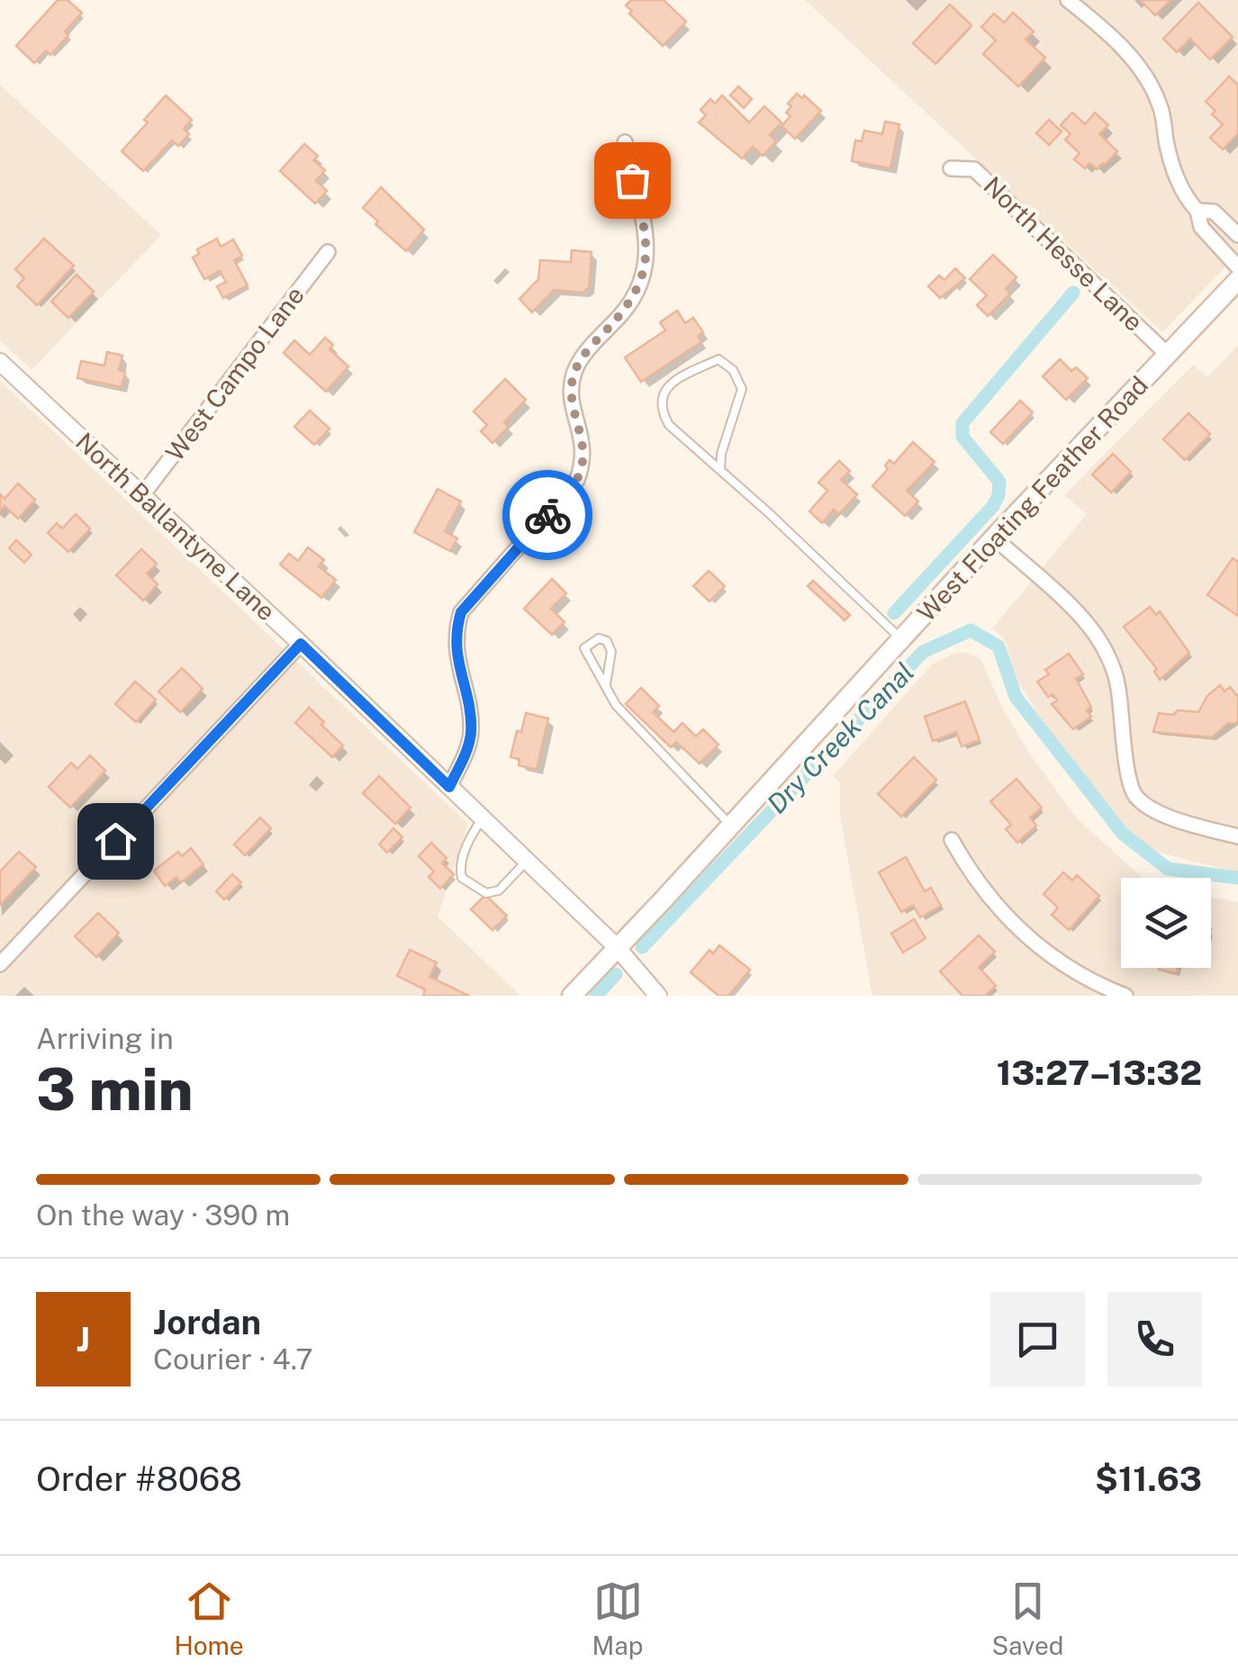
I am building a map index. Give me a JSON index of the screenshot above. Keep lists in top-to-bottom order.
{
  "streets": {
    "main road": ["West Floating Feather Road"],
    "street": ["North Hesse Lane", "West Campo Lane", "North Ballantyne Lane"]
  },
  "crossings": [
    ["North Hesse Lane", "West Floating Feather Road"],
    ["West Campo Lane", "North Ballantyne Lane"],
    ["West Floating Feather Road", "North Ballantyne Lane"]
  ],
  "water": ["Dry Creek Canal"],
  "page": {
    "heading": ["3 min", "Arriving in", "13:27–13:32"],
    "panel": [
      "Jordan",
      "Courier · 4.7",
      "Order #8068",
      "$11.63"
    ],
    "bar": "On the way · 390 m",
    "round": "J",
    "tabs": ["Home", "Map", "Saved"]
  }
}
